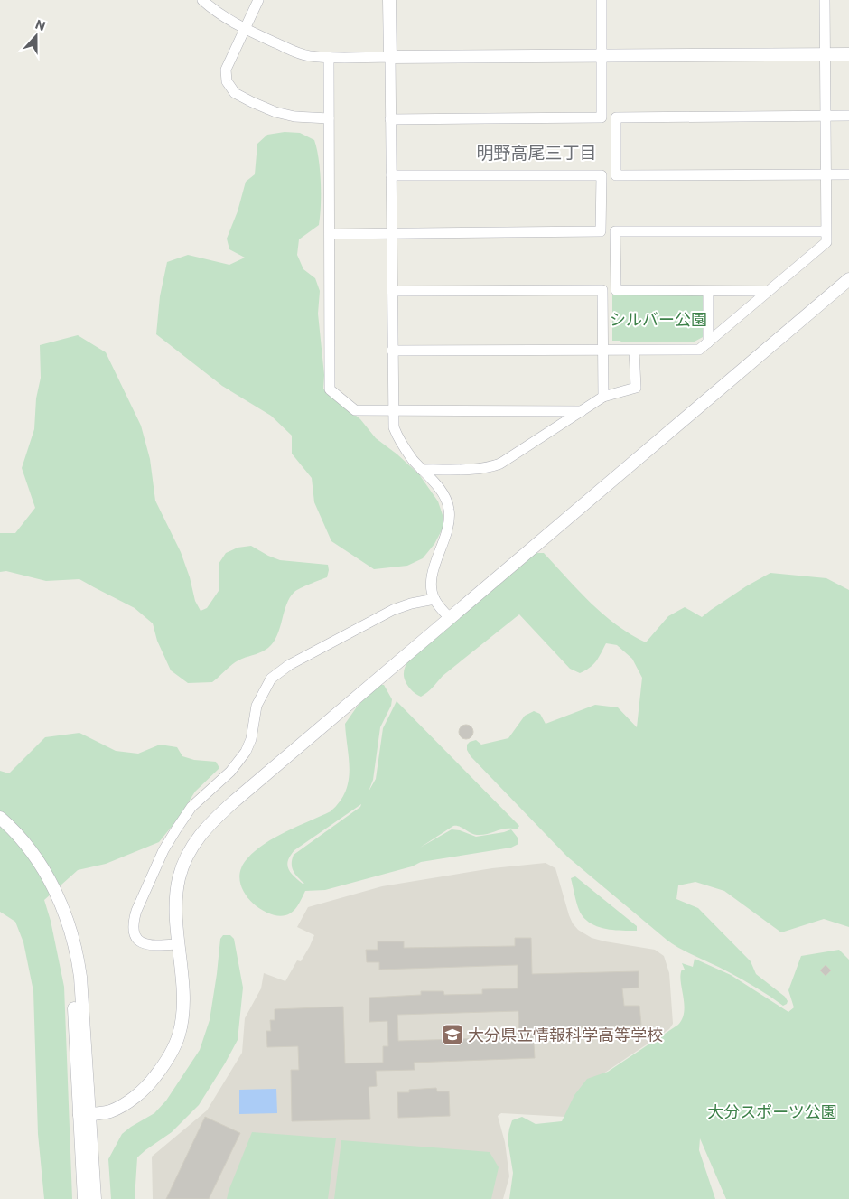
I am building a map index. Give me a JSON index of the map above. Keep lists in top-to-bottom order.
{
  "districts": ["明野高尾三丁目"],
  "parks": ["シルバー公園", "大分スポーツ公園"],
  "places": {
    "school or university": ["大分県立情報科学高等学校"]
  },
  "north": "top"
}
